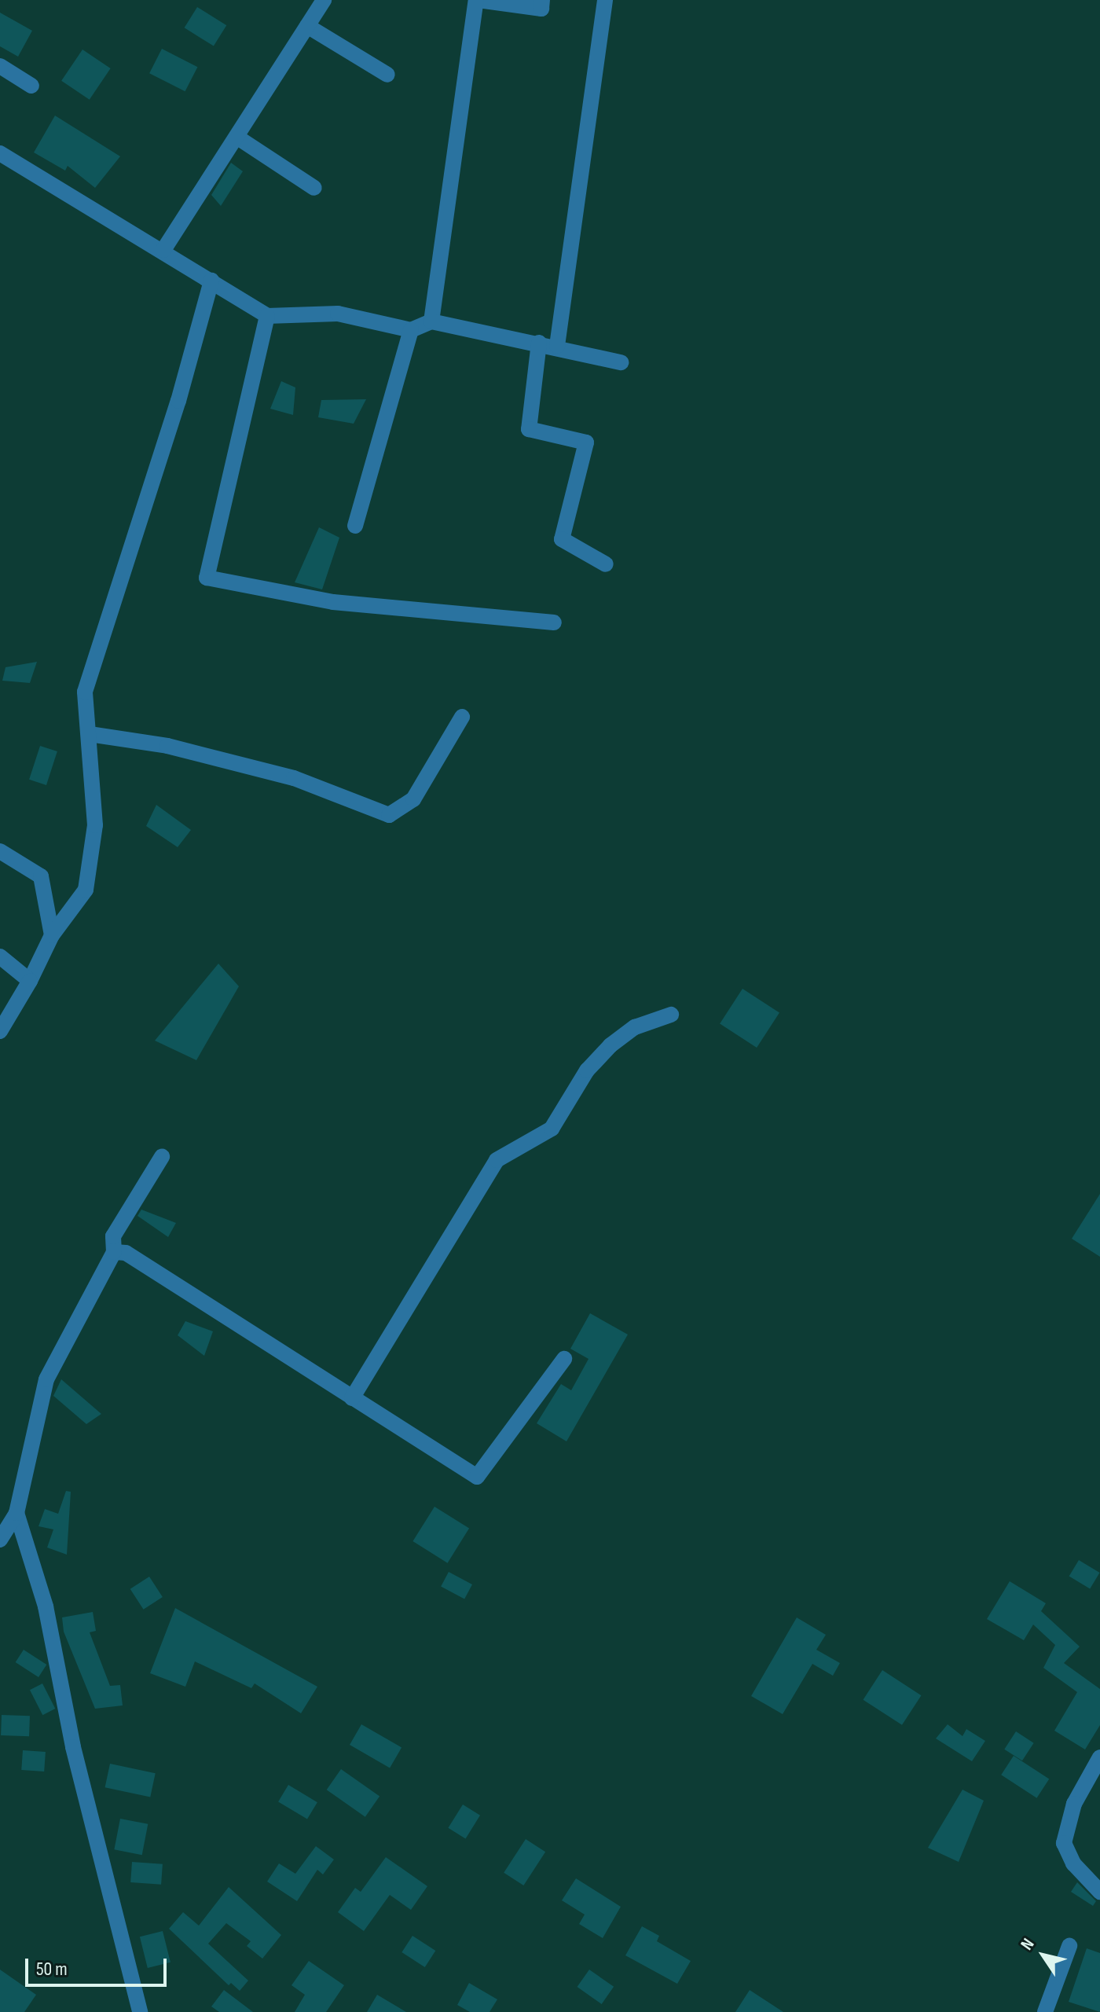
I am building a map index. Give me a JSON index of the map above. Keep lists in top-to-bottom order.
{
  "scale_bar": "50 m",
  "north": "top left"
}
